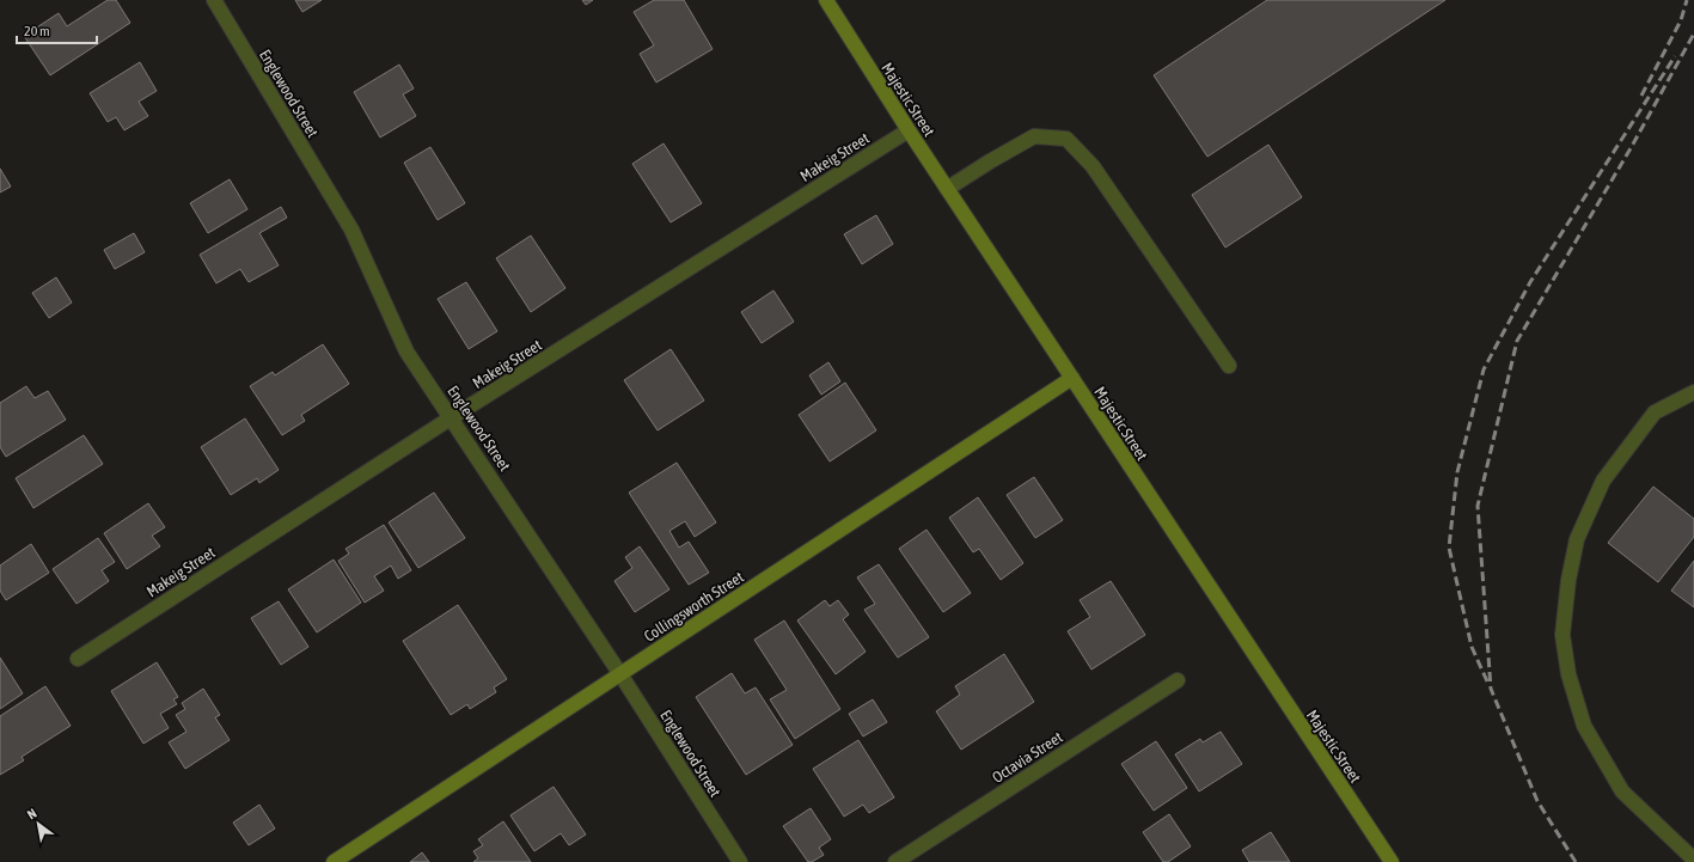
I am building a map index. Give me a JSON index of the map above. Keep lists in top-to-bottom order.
{
  "streets": {
    "street": [
      "Englewood Street",
      "Majestic Street",
      "Makeig Street",
      "Collingsworth Street",
      "Octavia Street"
    ]
  },
  "crossings": [
    ["Englewood Street", "Makeig Street"],
    ["Englewood Street", "Collingsworth Street"],
    ["Majestic Street", "Makeig Street"],
    ["Majestic Street", "Collingsworth Street"]
  ],
  "scale_bar": "20 m",
  "north": "top left"
}
